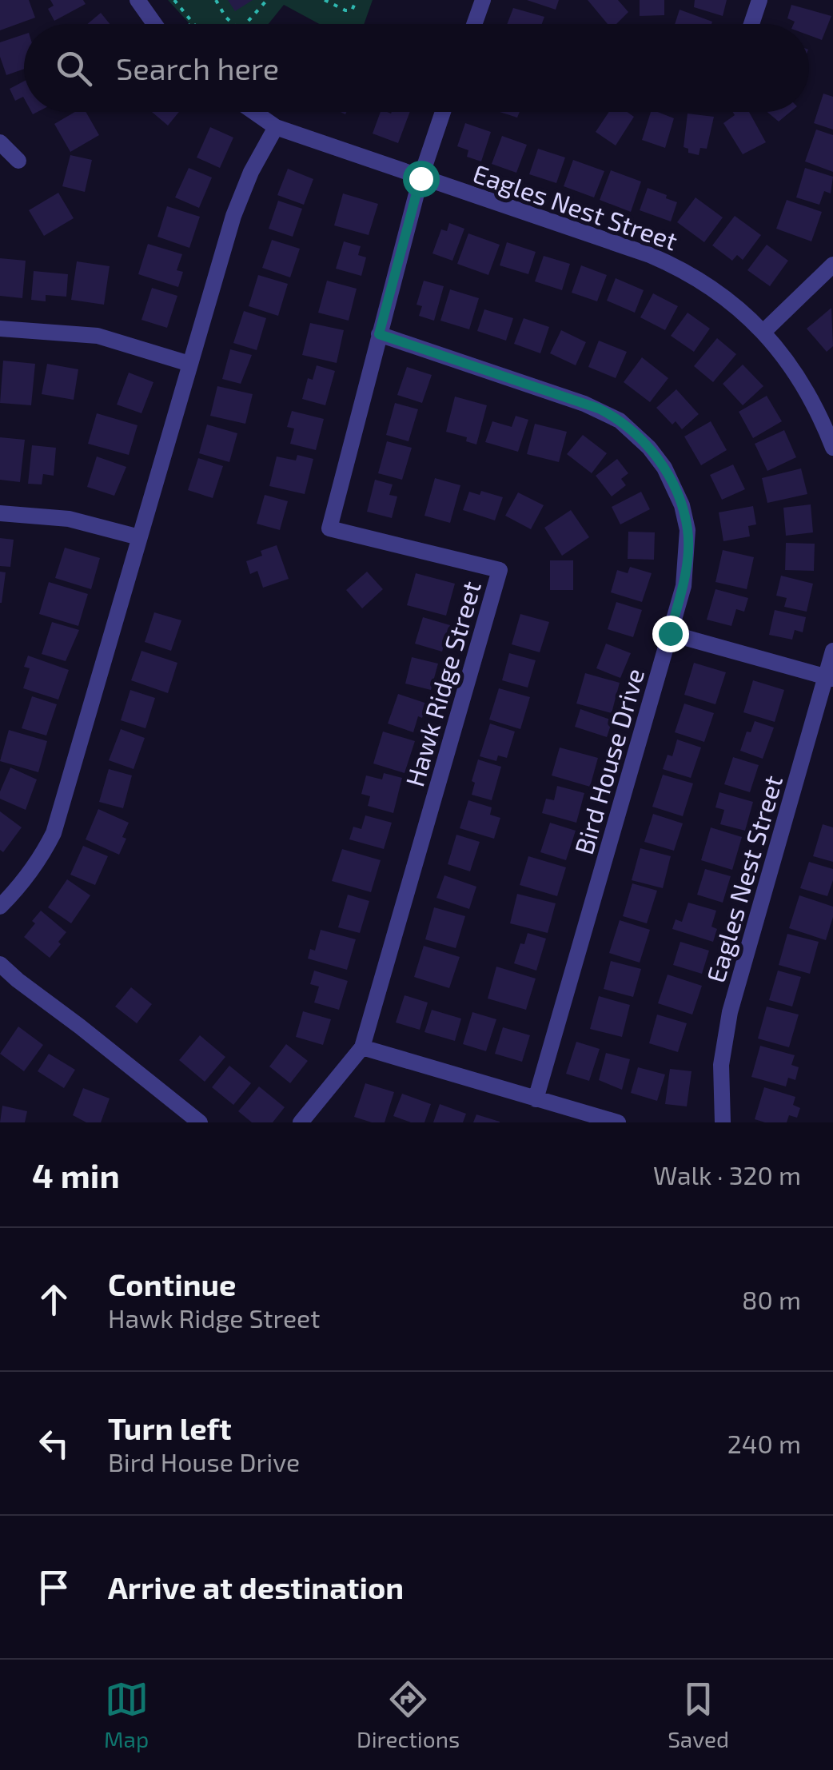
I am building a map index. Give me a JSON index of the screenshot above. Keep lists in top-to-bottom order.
{
  "streets": {
    "street": ["Eagles Nest Street", "Hawk Ridge Street", "Bird House Drive"]
  },
  "crossings": [
    ["Eagles Nest Street", "Hawk Ridge Street"],
    ["Hawk Ridge Street", "Bird House Drive"]
  ],
  "page": {
    "search": "Search here",
    "heading": ["4 min", "Walk · 320 m"],
    "list": [
      ["Continue", "Hawk Ridge Street", "80 m"],
      ["Turn left", "Bird House Drive", "240 m"],
      "Arrive at destination"
    ],
    "nav": ["Map", "Directions", "Saved"]
  }
}
